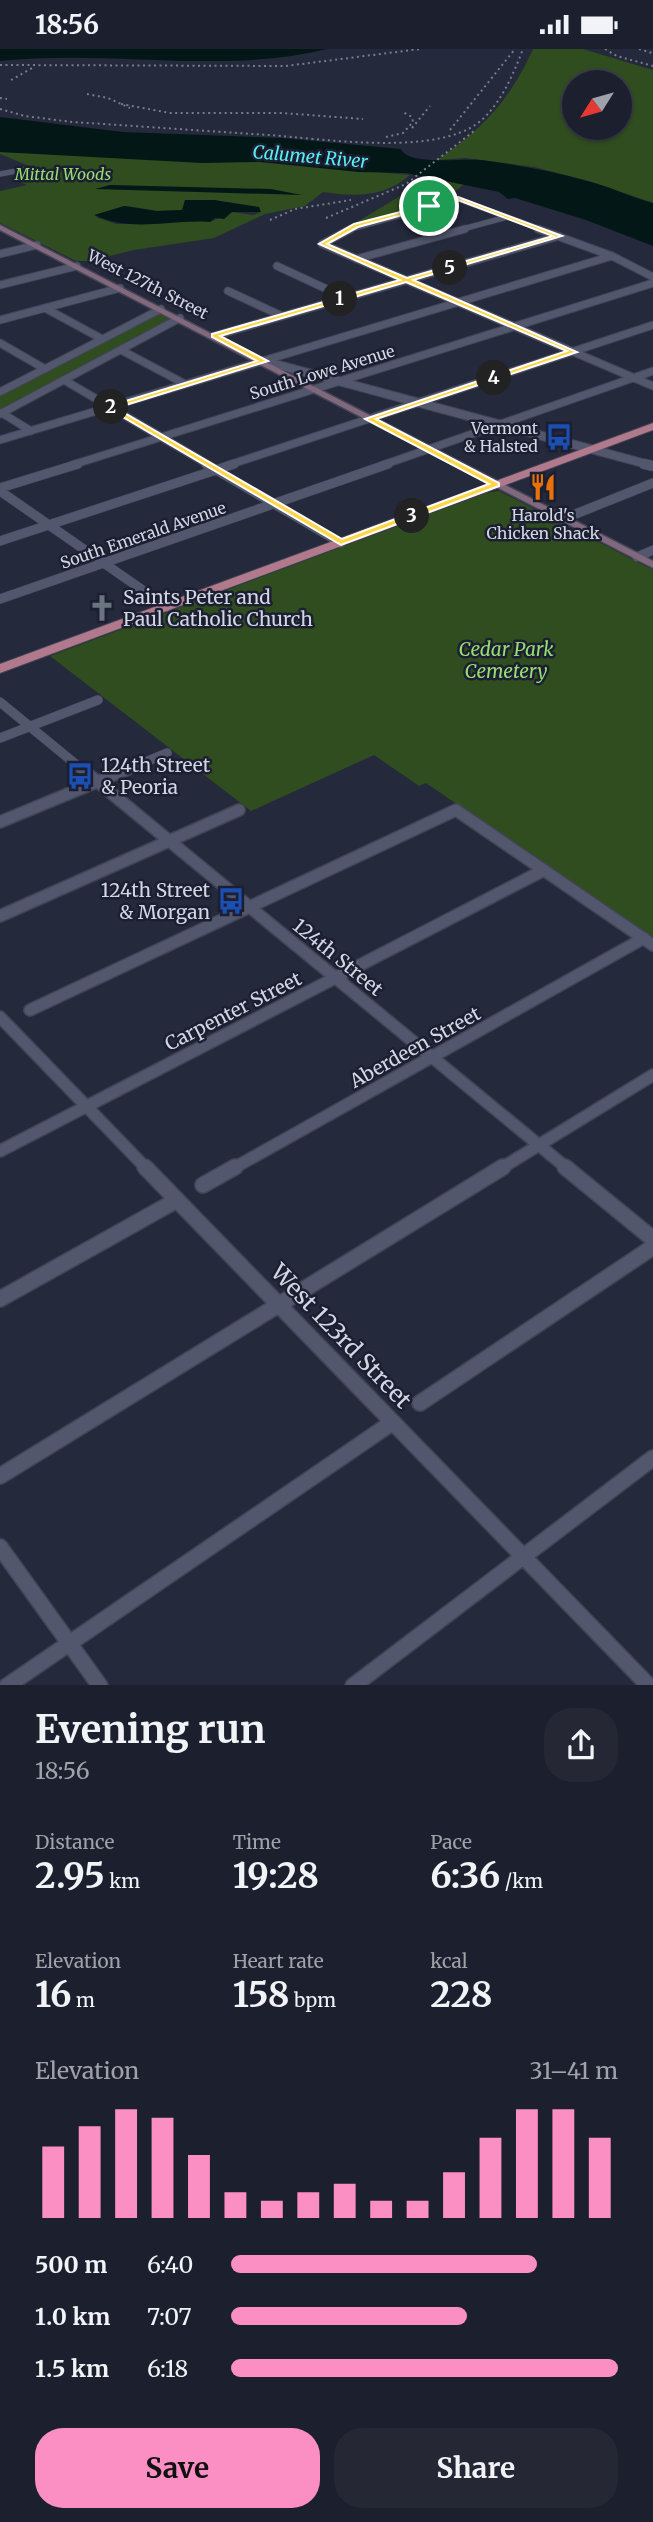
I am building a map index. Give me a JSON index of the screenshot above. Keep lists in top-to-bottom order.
{
  "streets": {
    "main road": ["West 127th Street"],
    "street": [
      "South Lowe Avenue",
      "South Emerald Avenue",
      "124th Street",
      "Carpenter Street",
      "Aberdeen Street",
      "West 123rd Street"
    ]
  },
  "crossings": [
    ["West 127th Street", "South Lowe Avenue"],
    ["West 127th Street", "South Emerald Avenue"],
    ["124th Street", "Carpenter Street"],
    ["124th Street", "Aberdeen Street"],
    ["Carpenter Street", "West 123rd Street"]
  ],
  "water": ["Calumet River"],
  "parks": ["Mittal Woods", "Cedar Park Cemetery"],
  "places": {
    "bus stop": ["Vermont & Halsted", "124th Street & Peoria", "124th Street & Morgan"],
    "restaurant": ["Harold's Chicken Shack"],
    "church": ["Saints Peter and Paul Catholic Church"]
  },
  "north": "bottom left",
  "page": {
    "status": "18:56",
    "pins": [
      "5",
      "1",
      "4",
      "2",
      "3"
    ],
    "heading": ["Evening run", "18:56"],
    "stats": [
      ["Distance", "2.95 km"],
      ["Time", "19:28"],
      ["Pace", "6:36 /km"],
      ["Elevation", "16 m"],
      ["Heart rate", "158 bpm"],
      ["kcal", "228"]
    ],
    "chart": ["Elevation", "31–41 m"],
    "list": [
      {
        "name": "500 m",
        "note": "6:40"
      },
      {
        "name": "1.0 km",
        "note": "7:07"
      },
      {
        "name": "1.5 km",
        "note": "6:18"
      }
    ],
    "buttons": ["Save", "Share"]
  }
}
